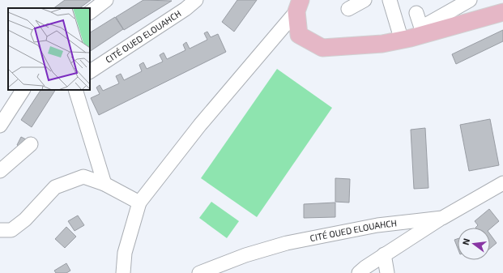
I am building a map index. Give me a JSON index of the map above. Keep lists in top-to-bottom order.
{
  "streets": {
    "street": ["CITÉ OUED ELOUAHCH"]
  },
  "north": "left"
}
